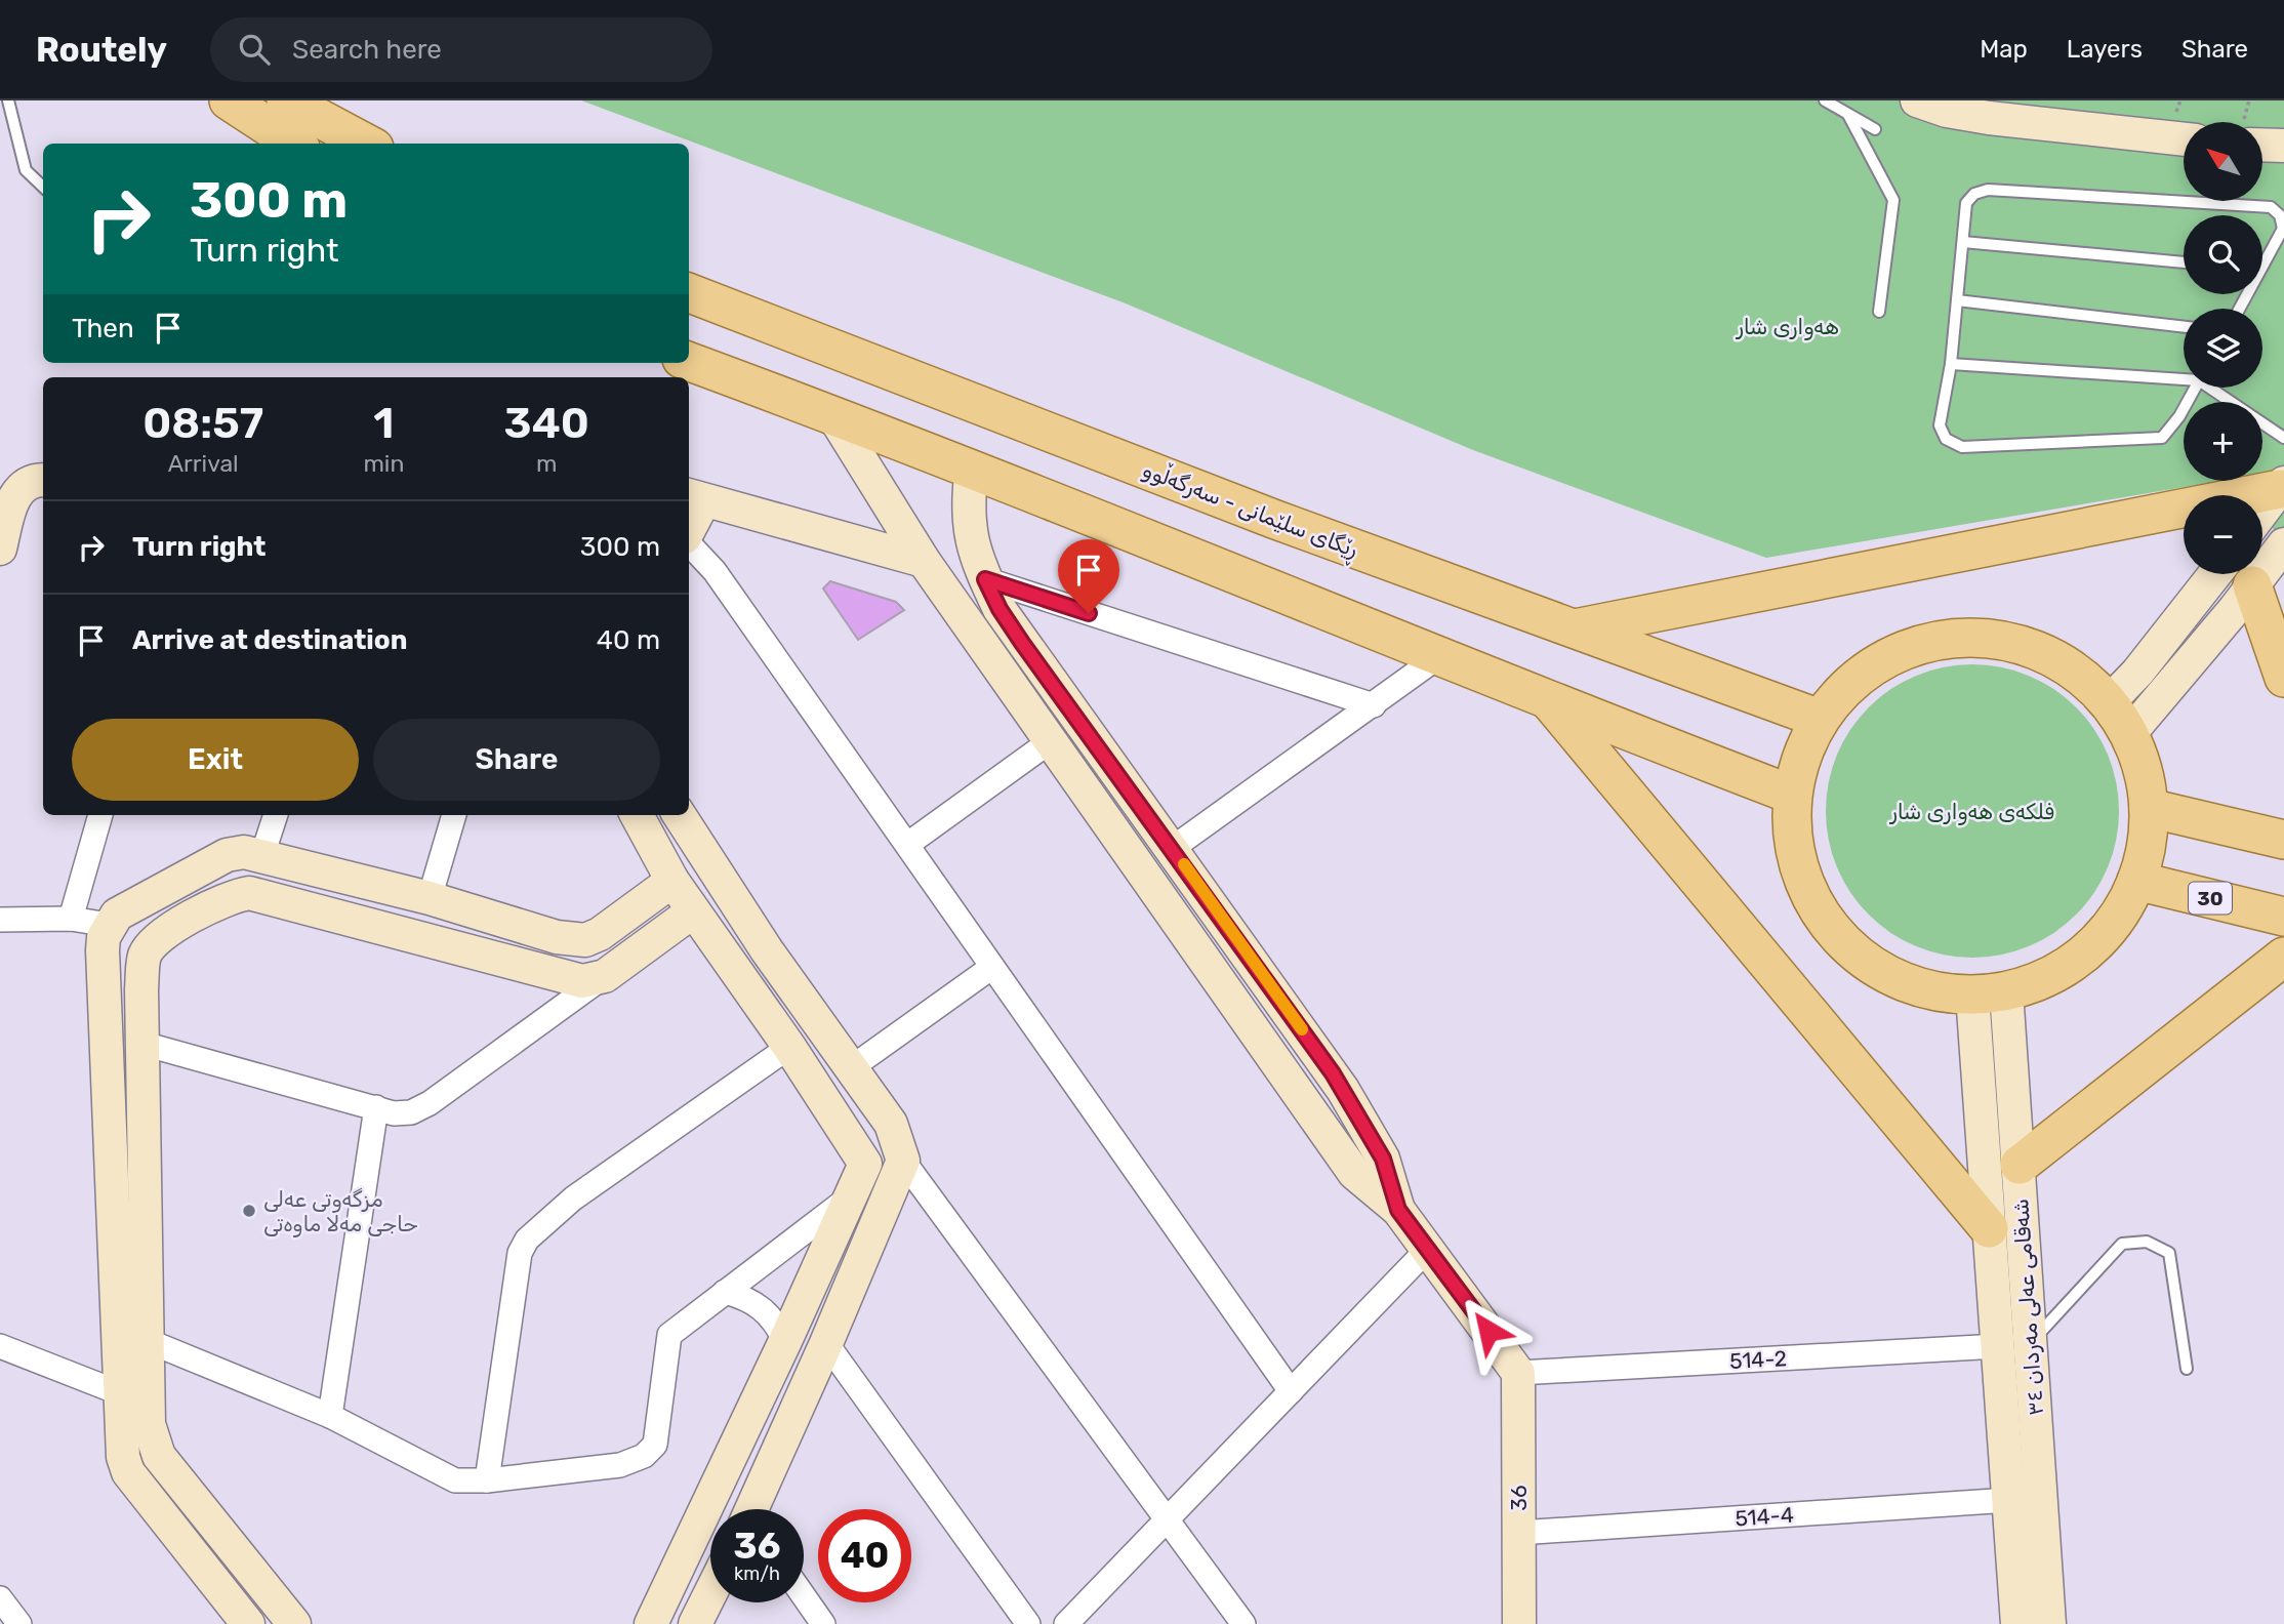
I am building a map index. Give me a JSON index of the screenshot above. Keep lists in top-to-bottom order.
{
  "streets": {
    "main road": ["ڕێگای سلێمانی - سەرگەڵوو", "30"],
    "street": [
      "شەقامی عەلی مەردان ٣٤",
      "514-2",
      "36",
      "514-4"
    ]
  },
  "crossings": [
    ["شەقامی عەلی مەردان ٣٤", "514-2"],
    ["شەقامی عەلی مەردان ٣٤", "514-4"],
    ["514-2", "36"],
    ["36", "514-4"]
  ],
  "parks": ["هەواری شار", "فلکەی هەواری شار"],
  "places": ["مزگەوتی عەلی حاجی مەلا ماوەتی"],
  "north": "top left",
  "page": {
    "header": "Routely",
    "search": "Search here",
    "nav": ["Map", "Layers", "Share"],
    "map_buttons": ["+", "−"],
    "turn": ["300 m", "Turn right"],
    "then": "Then",
    "eta": [
      "08:57",
      "Arrival",
      "1",
      "min",
      "340",
      "m"
    ],
    "list": [
      {
        "name": "Turn right",
        "value": "300 m"
      },
      {
        "name": "Arrive at destination",
        "value": "40 m"
      }
    ],
    "buttons": ["Exit", "Share"],
    "speed": "36 km/h",
    "limit": "40"
  }
}
